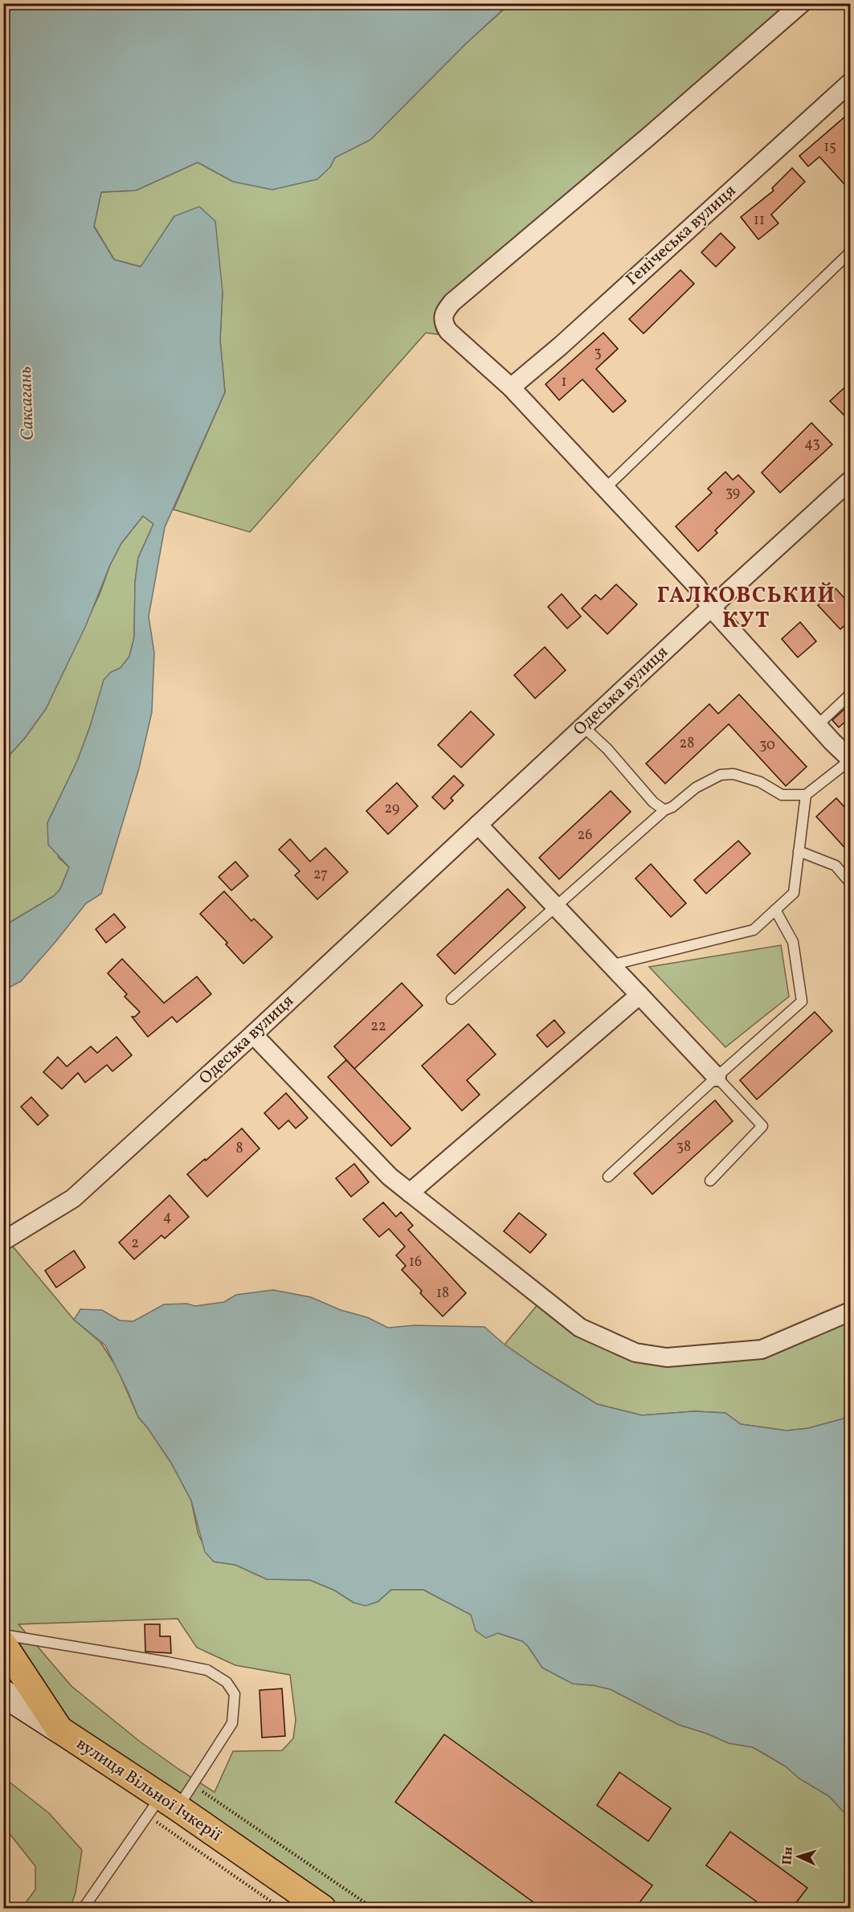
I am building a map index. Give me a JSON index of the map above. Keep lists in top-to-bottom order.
{
  "streets": {
    "main road": ["вулиця Вільної Ічкерії"],
    "street": ["Генічеська вулиця", "Одеська вулиця"]
  },
  "districts": ["ГАЛКОВСЬКИЙ КУТ"],
  "water": ["Саксагань"],
  "house_numbers": [
    "15",
    "11",
    "3",
    "1",
    "43",
    "39",
    "28",
    "30",
    "29",
    "26",
    "27",
    "22",
    "38",
    "8",
    "4",
    "2",
    "16",
    "18"
  ],
  "north": "left"
}
